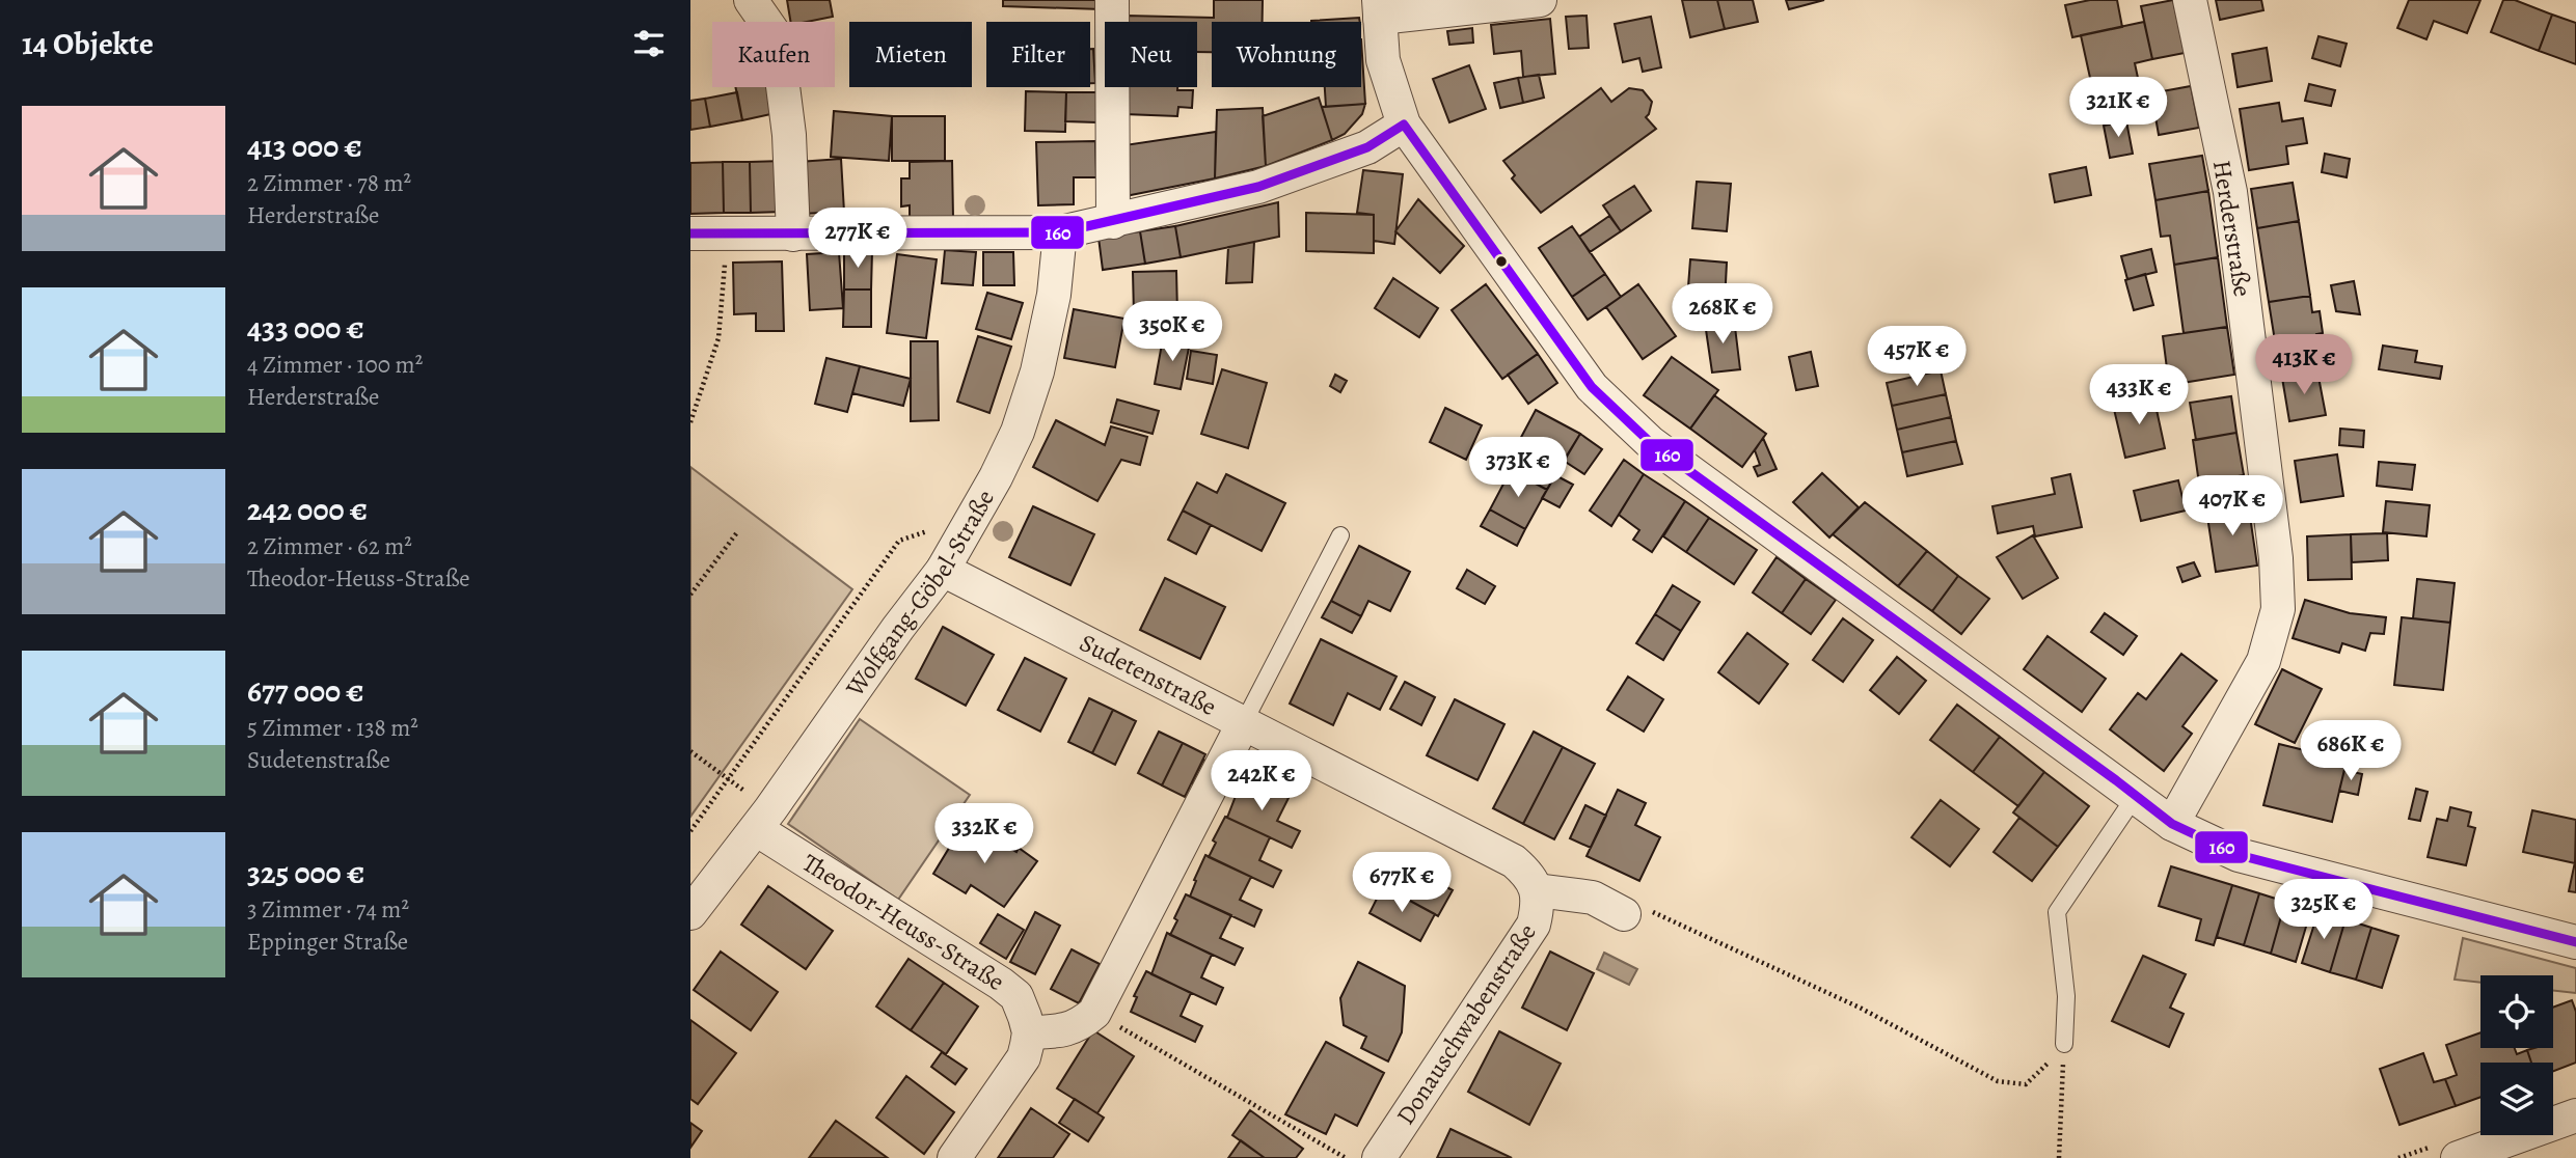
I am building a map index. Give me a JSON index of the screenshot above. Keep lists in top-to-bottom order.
{
  "streets": {
    "street": [
      "Herderstraße",
      "Wolfgang-Göbel-Straße",
      "Sudetenstraße",
      "Theodor-Heuss-Straße",
      "Donauschwabenstraße"
    ]
  },
  "crossings": [
    ["Wolfgang-Göbel-Straße", "Sudetenstraße"],
    ["Wolfgang-Göbel-Straße", "Theodor-Heuss-Straße"],
    ["Sudetenstraße", "Donauschwabenstraße"]
  ],
  "lines": ["transit line 160"],
  "page": {
    "heading": "14 Objekte",
    "chip": [
      "Kaufen",
      "Mieten",
      "Filter",
      "Neu",
      "Wohnung"
    ],
    "price": [
      "321K €",
      "277K €",
      "268K €",
      "350K €",
      "457K €",
      "413K €",
      "433K €",
      "373K €",
      "407K €",
      "686K €",
      "242K €",
      "332K €",
      "677K €",
      "325K €"
    ],
    "list": [
      {
        "name": "413 000 €",
        "note": "2 Zimmer · 78 m² · Herderstraße"
      },
      {
        "name": "433 000 €",
        "note": "4 Zimmer · 100 m² · Herderstraße"
      },
      {
        "name": "242 000 €",
        "note": "2 Zimmer · 62 m² · Theodor-Heuss-Straße"
      },
      {
        "name": "677 000 €",
        "note": "5 Zimmer · 138 m² · Sudetenstraße"
      },
      {
        "name": "325 000 €",
        "note": "3 Zimmer · 74 m² · Eppinger Straße"
      }
    ]
  }
}
